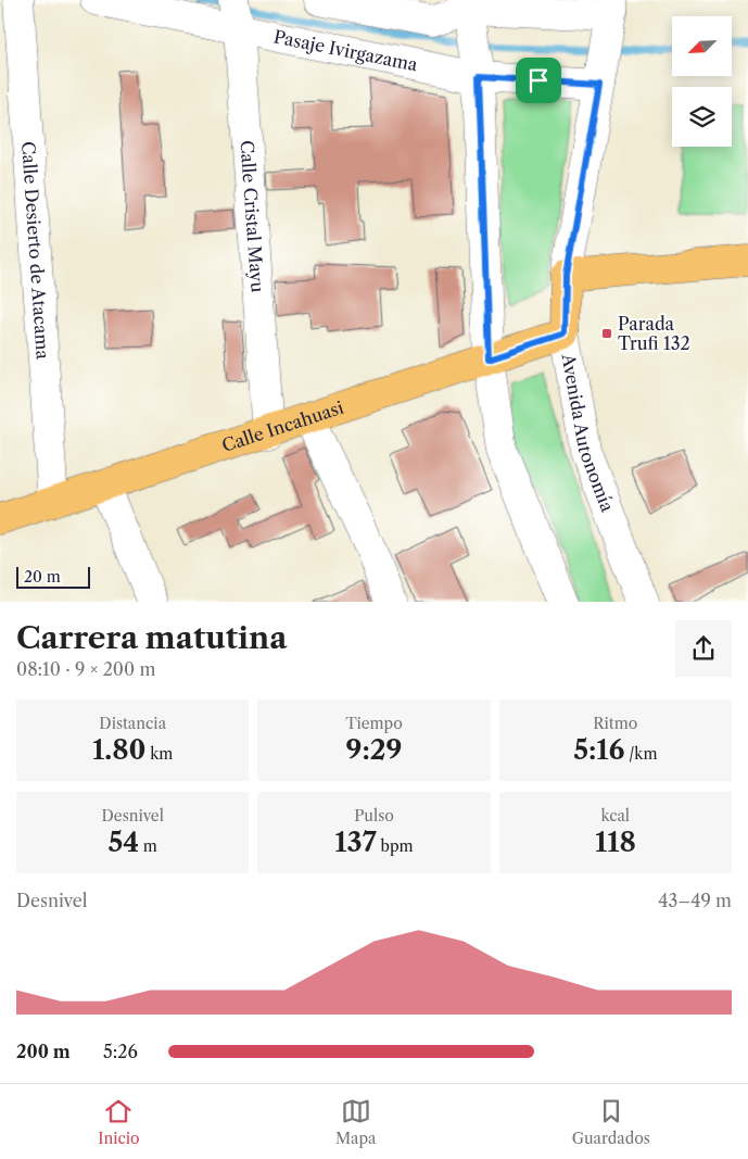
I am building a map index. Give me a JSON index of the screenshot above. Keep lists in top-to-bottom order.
{
  "streets": {
    "main road": ["Calle Incahuasi", "Avenida Autonomía"],
    "street": ["Pasaje Ivirgazama", "Calle Cristal Mayu", "Calle Desierto de Atacama"]
  },
  "crossings": [
    ["Pasaje Ivirgazama", "Calle Cristal Mayu"],
    ["Pasaje Ivirgazama", "Avenida Autonomía"],
    ["Calle Cristal Mayu", "Calle Incahuasi"],
    ["Calle Desierto de Atacama", "Calle Incahuasi"],
    ["Calle Incahuasi", "Avenida Autonomía"]
  ],
  "places": {
    "transit": ["Parada Trufi 132"]
  },
  "scale_bar": "20 m",
  "north": "bottom left",
  "page": {
    "scale": "20 m",
    "heading": ["Carrera matutina", "08:10 · 9 × 200 m"],
    "stats": [
      ["Distancia", "1.80 km"],
      ["Tiempo", "9:29"],
      ["Ritmo", "5:16 /km"],
      ["Desnivel", "54 m"],
      ["Pulso", "137 bpm"],
      ["kcal", "118"]
    ],
    "chart": ["Desnivel", "43–49 m"],
    "list": [
      {
        "name": "200 m",
        "note": "5:26"
      }
    ],
    "tabs": ["Inicio", "Mapa", "Guardados"]
  }
}
